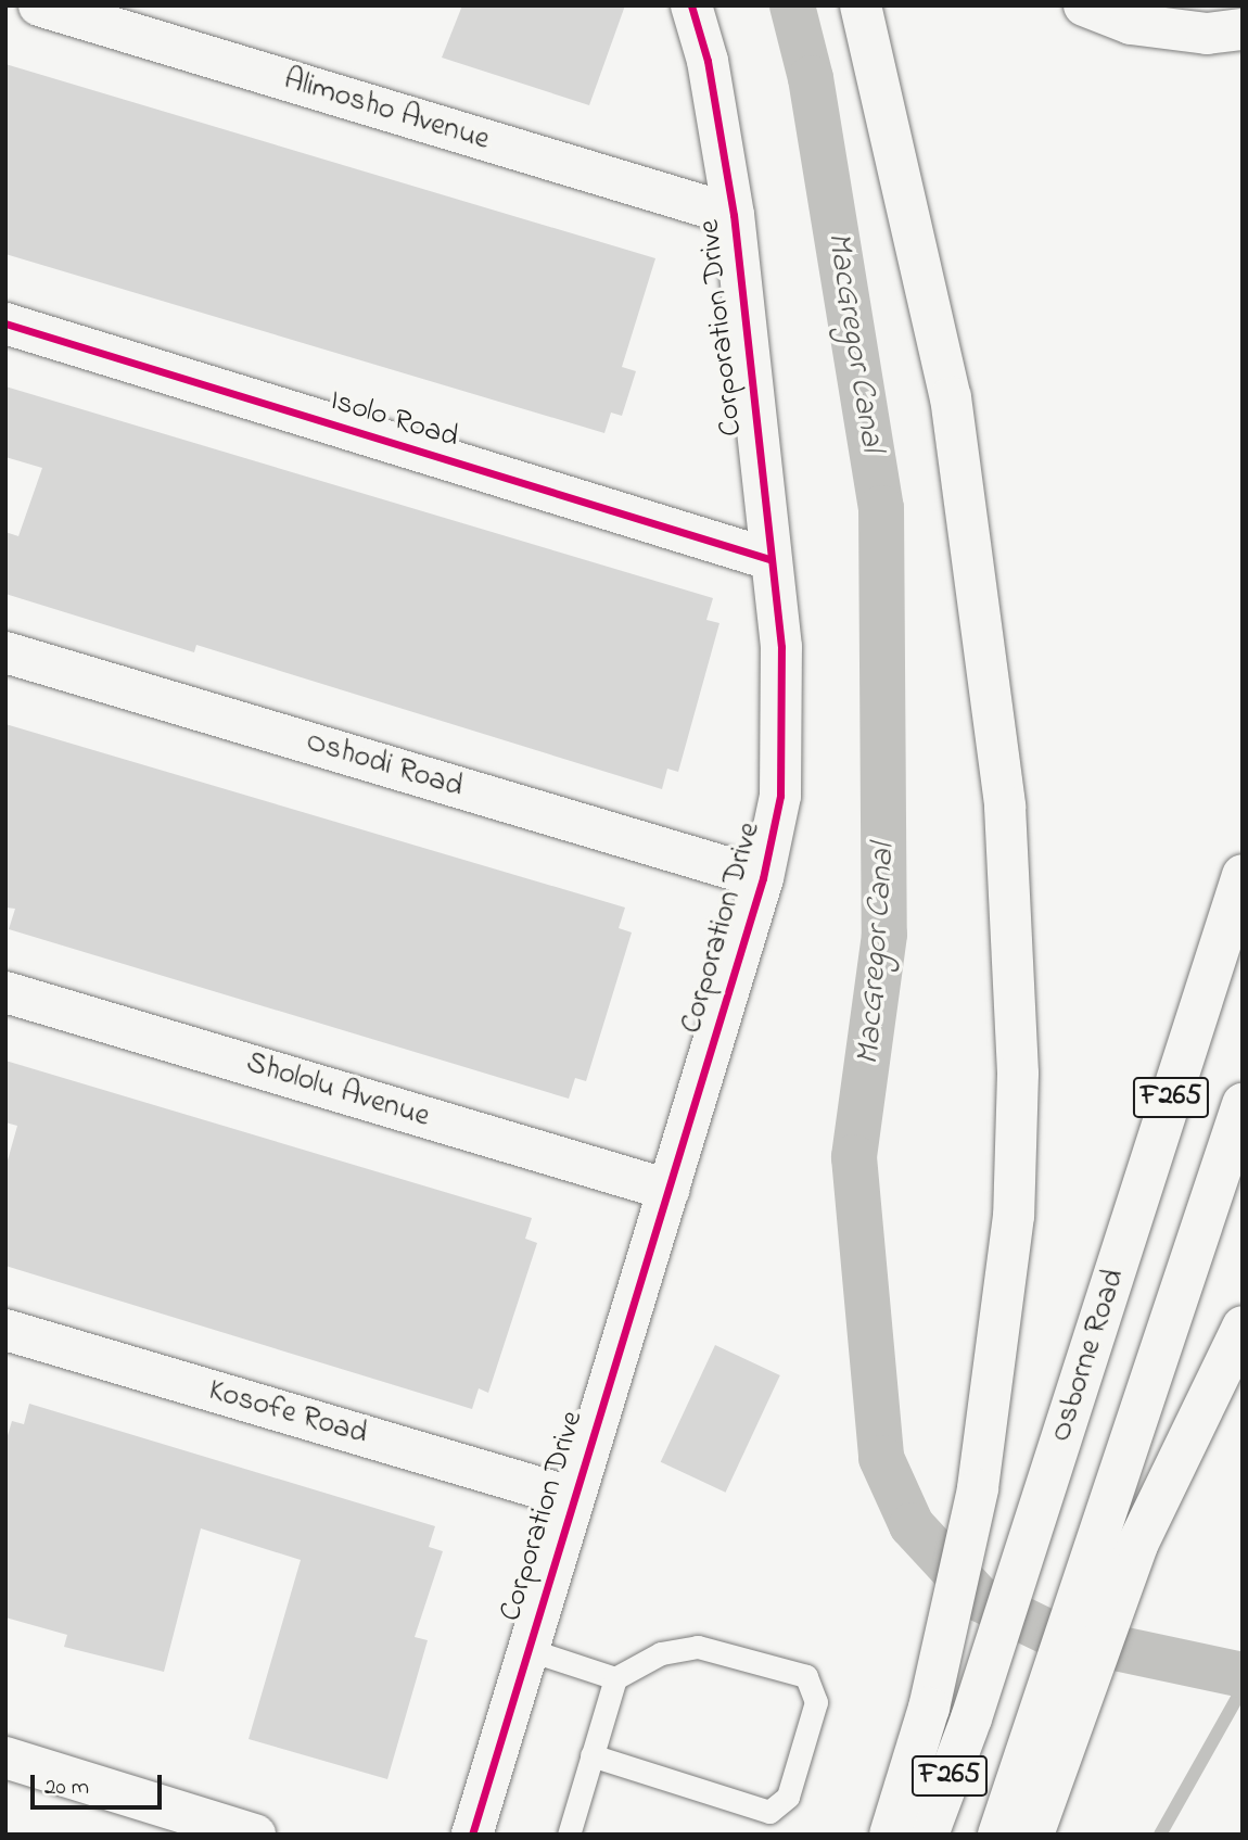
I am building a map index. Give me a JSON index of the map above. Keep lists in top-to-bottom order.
{
  "streets": {
    "main road": [
      "Alimosho Avenue",
      "Corporation Drive",
      "Isolo Road",
      "Oshodi Road",
      "Shololu Avenue",
      "F265",
      "Osborne Road",
      "Kosofe Road"
    ]
  },
  "crossings": [
    ["Alimosho Avenue", "Corporation Drive"],
    ["Corporation Drive", "Isolo Road"],
    ["Corporation Drive", "Oshodi Road"],
    ["Corporation Drive", "Shololu Avenue"],
    ["Corporation Drive", "Kosofe Road"]
  ],
  "water": ["MacGregor Canal"],
  "scale_bar": "20 m"
}
